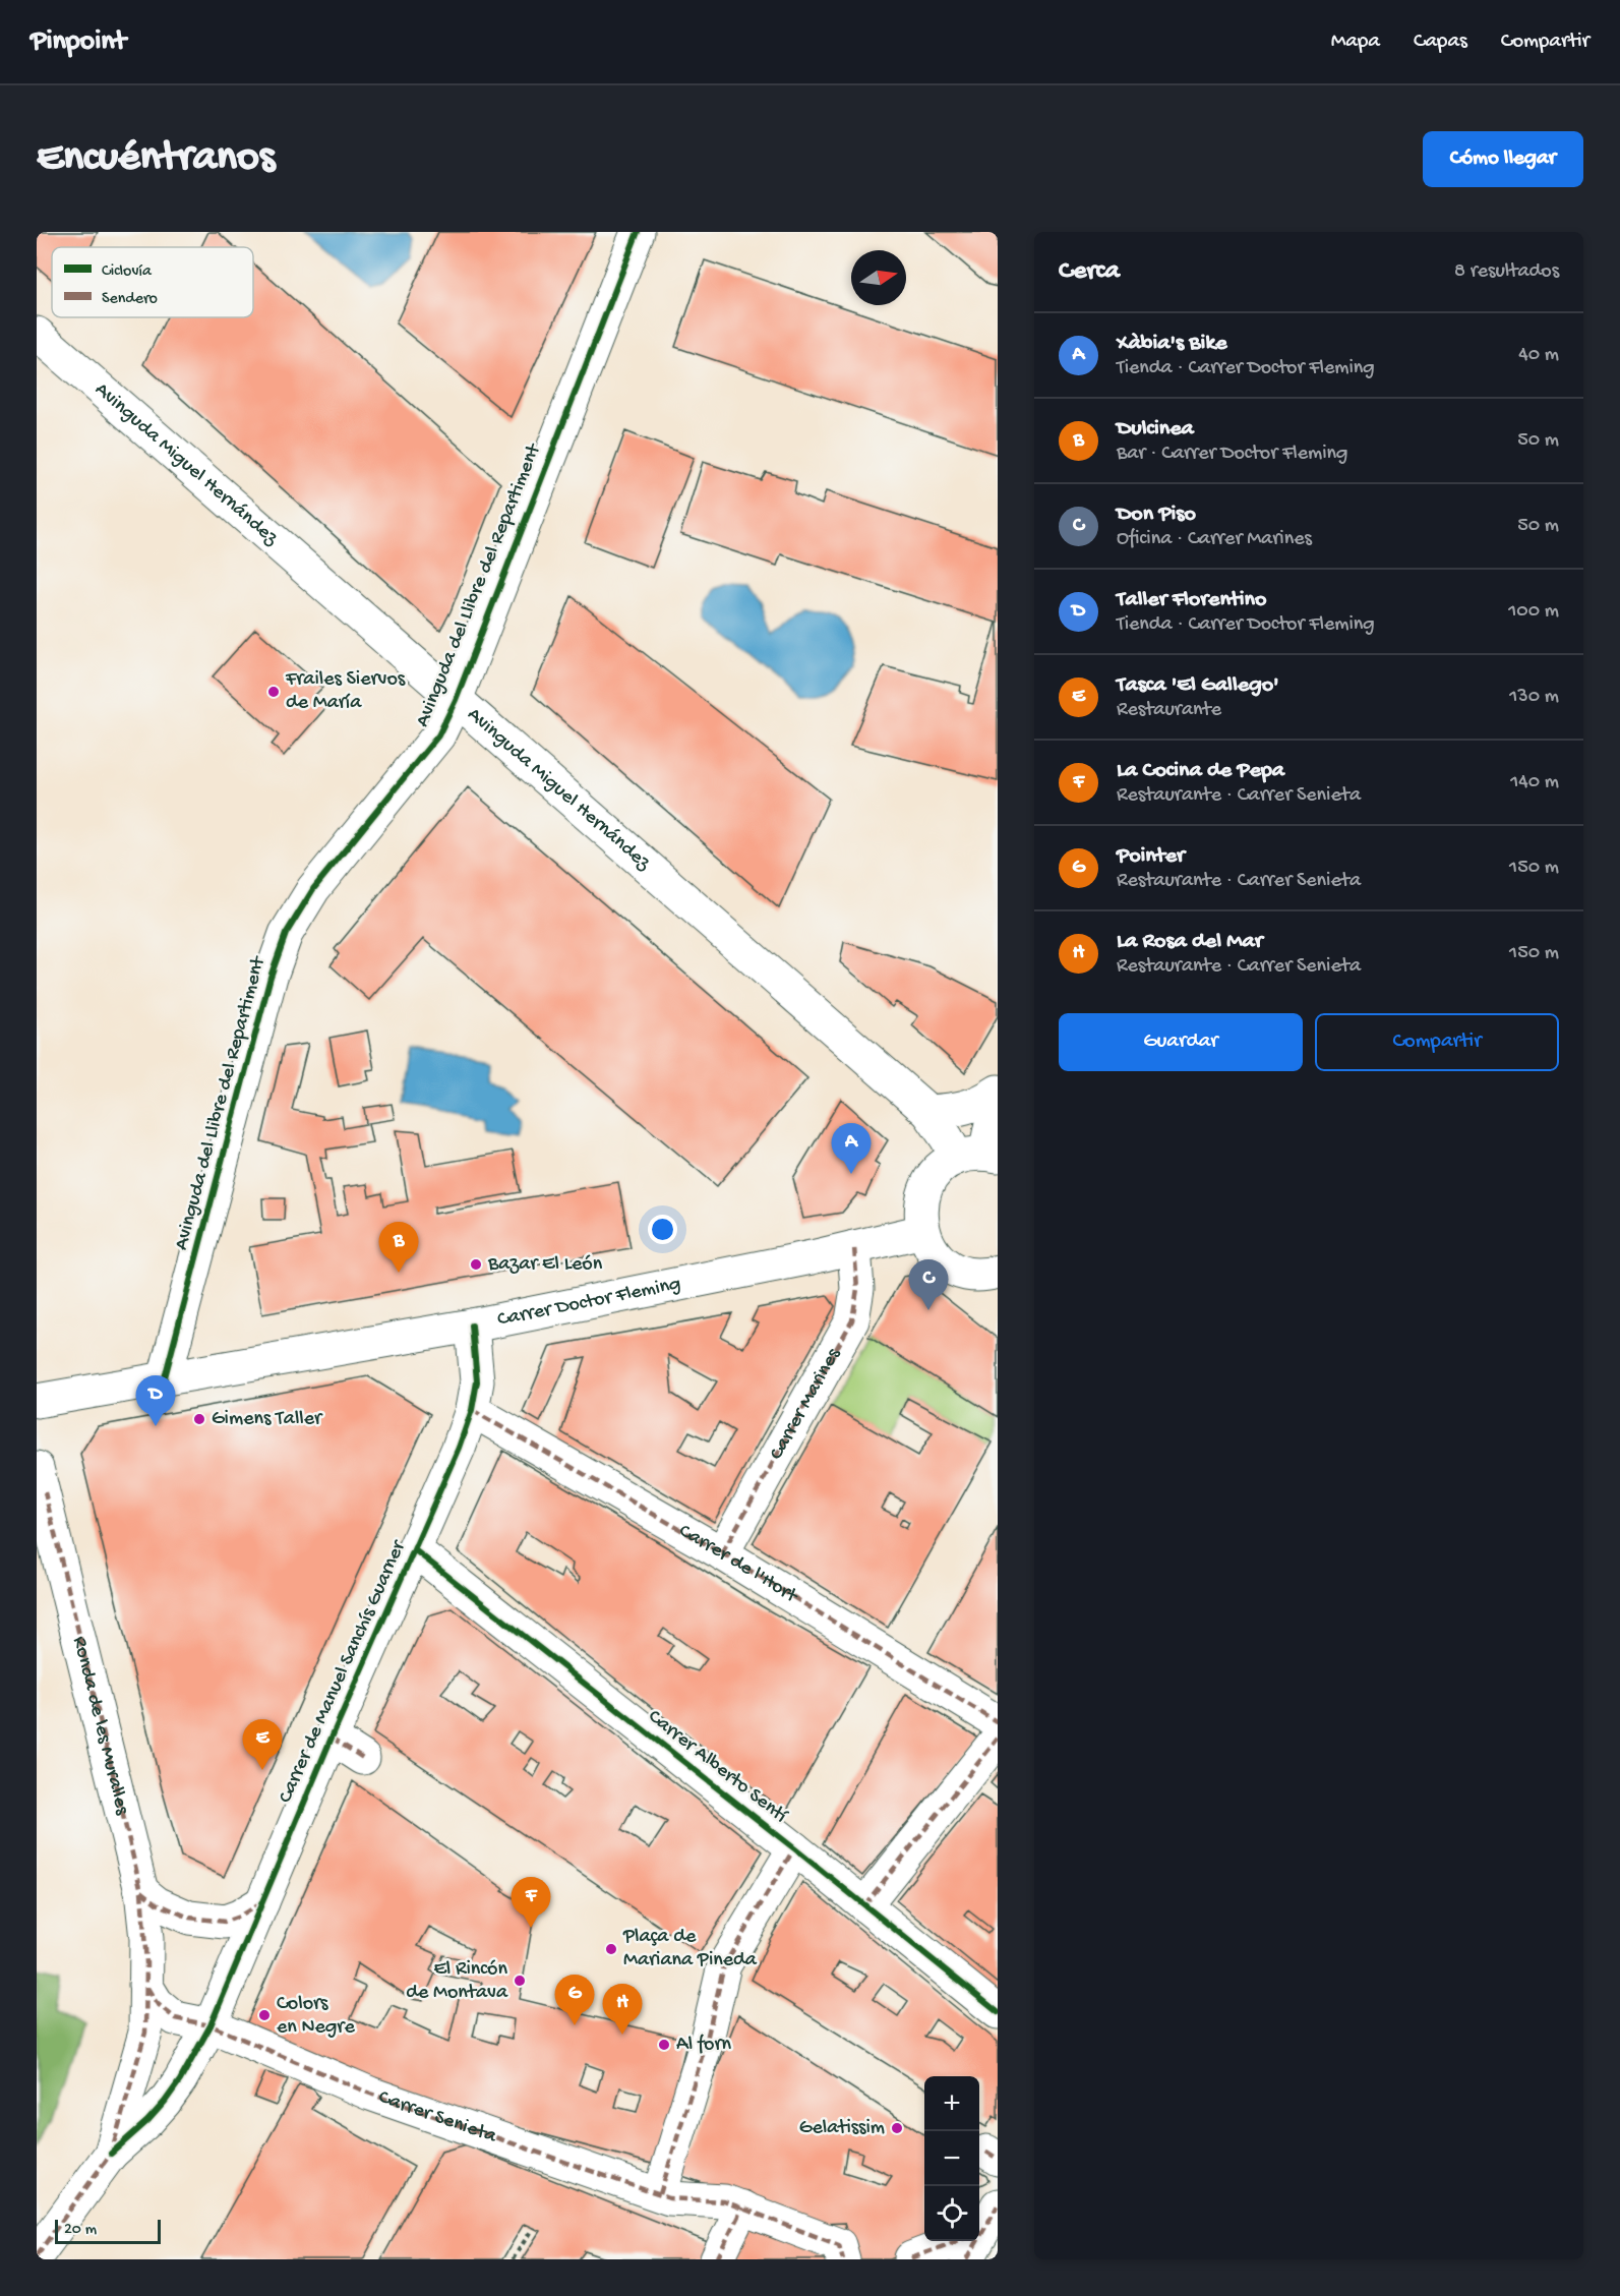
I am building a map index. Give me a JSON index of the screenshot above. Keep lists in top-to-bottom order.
{
  "streets": {
    "street": [
      "Avinguda Miguel Hernández",
      "Avinguda del Llibre del Repartiment",
      "Carrer Doctor Fleming",
      "Carrer Marines",
      "Carrer de l'Hort",
      "Carrer de Manuel Sanchís Guarner",
      "Ronda de les Muralles",
      "Carrer Alberto Sentí",
      "Carrer Senieta"
    ]
  },
  "crossings": [
    ["Avinguda Miguel Hernández", "Avinguda del Llibre del Repartiment"],
    ["Avinguda del Llibre del Repartiment", "Carrer Doctor Fleming"],
    ["Carrer Doctor Fleming", "Carrer Marines"],
    ["Carrer Doctor Fleming", "Carrer de Manuel Sanchís Guarner"],
    ["Carrer Marines", "Carrer de l'Hort"],
    ["Carrer de l'Hort", "Carrer de Manuel Sanchís Guarner"],
    ["Carrer de Manuel Sanchís Guarner", "Ronda de les Muralles"],
    ["Carrer de Manuel Sanchís Guarner", "Carrer Alberto Sentí"],
    ["Carrer de Manuel Sanchís Guarner", "Carrer Senieta"],
    ["Ronda de les Muralles", "Carrer Senieta"]
  ],
  "places": [
    "Frailes Siervos de María",
    "Bazar El León",
    "Gimens Taller",
    "Plaça de Mariana Pineda",
    "El Rincón de Montava",
    "Colors en Negre",
    "Al forn",
    "Gelatissim"
  ],
  "legend": ["Ciclovía", "Sendero"],
  "scale_bar": "20 m",
  "north": "right",
  "page": {
    "header": "Pinpoint",
    "nav": ["Mapa", "Capas", "Compartir"],
    "buttons": [
      "Cómo llegar",
      ["Guardar", "Compartir"]
    ],
    "title": "Encuéntranos",
    "heading": ["Cerca", "8 resultados"],
    "list": [
      {
        "mark": "A",
        "name": "Xàbia's Bike",
        "note": "Tienda · Carrer Doctor Fleming",
        "value": "40 m"
      },
      {
        "mark": "B",
        "name": "Dulcinea",
        "note": "Bar · Carrer Doctor Fleming",
        "value": "50 m"
      },
      {
        "mark": "C",
        "name": "Don Piso",
        "note": "Oficina · Carrer Marines",
        "value": "50 m"
      },
      {
        "mark": "D",
        "name": "Taller Florentino",
        "note": "Tienda · Carrer Doctor Fleming",
        "value": "100 m"
      },
      {
        "mark": "E",
        "name": "Tasca 'El Gallego'",
        "note": "Restaurante",
        "value": "130 m"
      },
      {
        "mark": "F",
        "name": "La Cocina de Pepa",
        "note": "Restaurante · Carrer Senieta",
        "value": "140 m"
      },
      {
        "mark": "G",
        "name": "Pointer",
        "note": "Restaurante · Carrer Senieta",
        "value": "150 m"
      },
      {
        "mark": "H",
        "name": "La Rosa del Mar",
        "note": "Restaurante · Carrer Senieta",
        "value": "150 m"
      }
    ],
    "pins": [
      "A",
      "B",
      "C",
      "D",
      "E",
      "F",
      "G",
      "H"
    ],
    "map_buttons": ["+", "−"],
    "scale": "20 m"
  }
}
